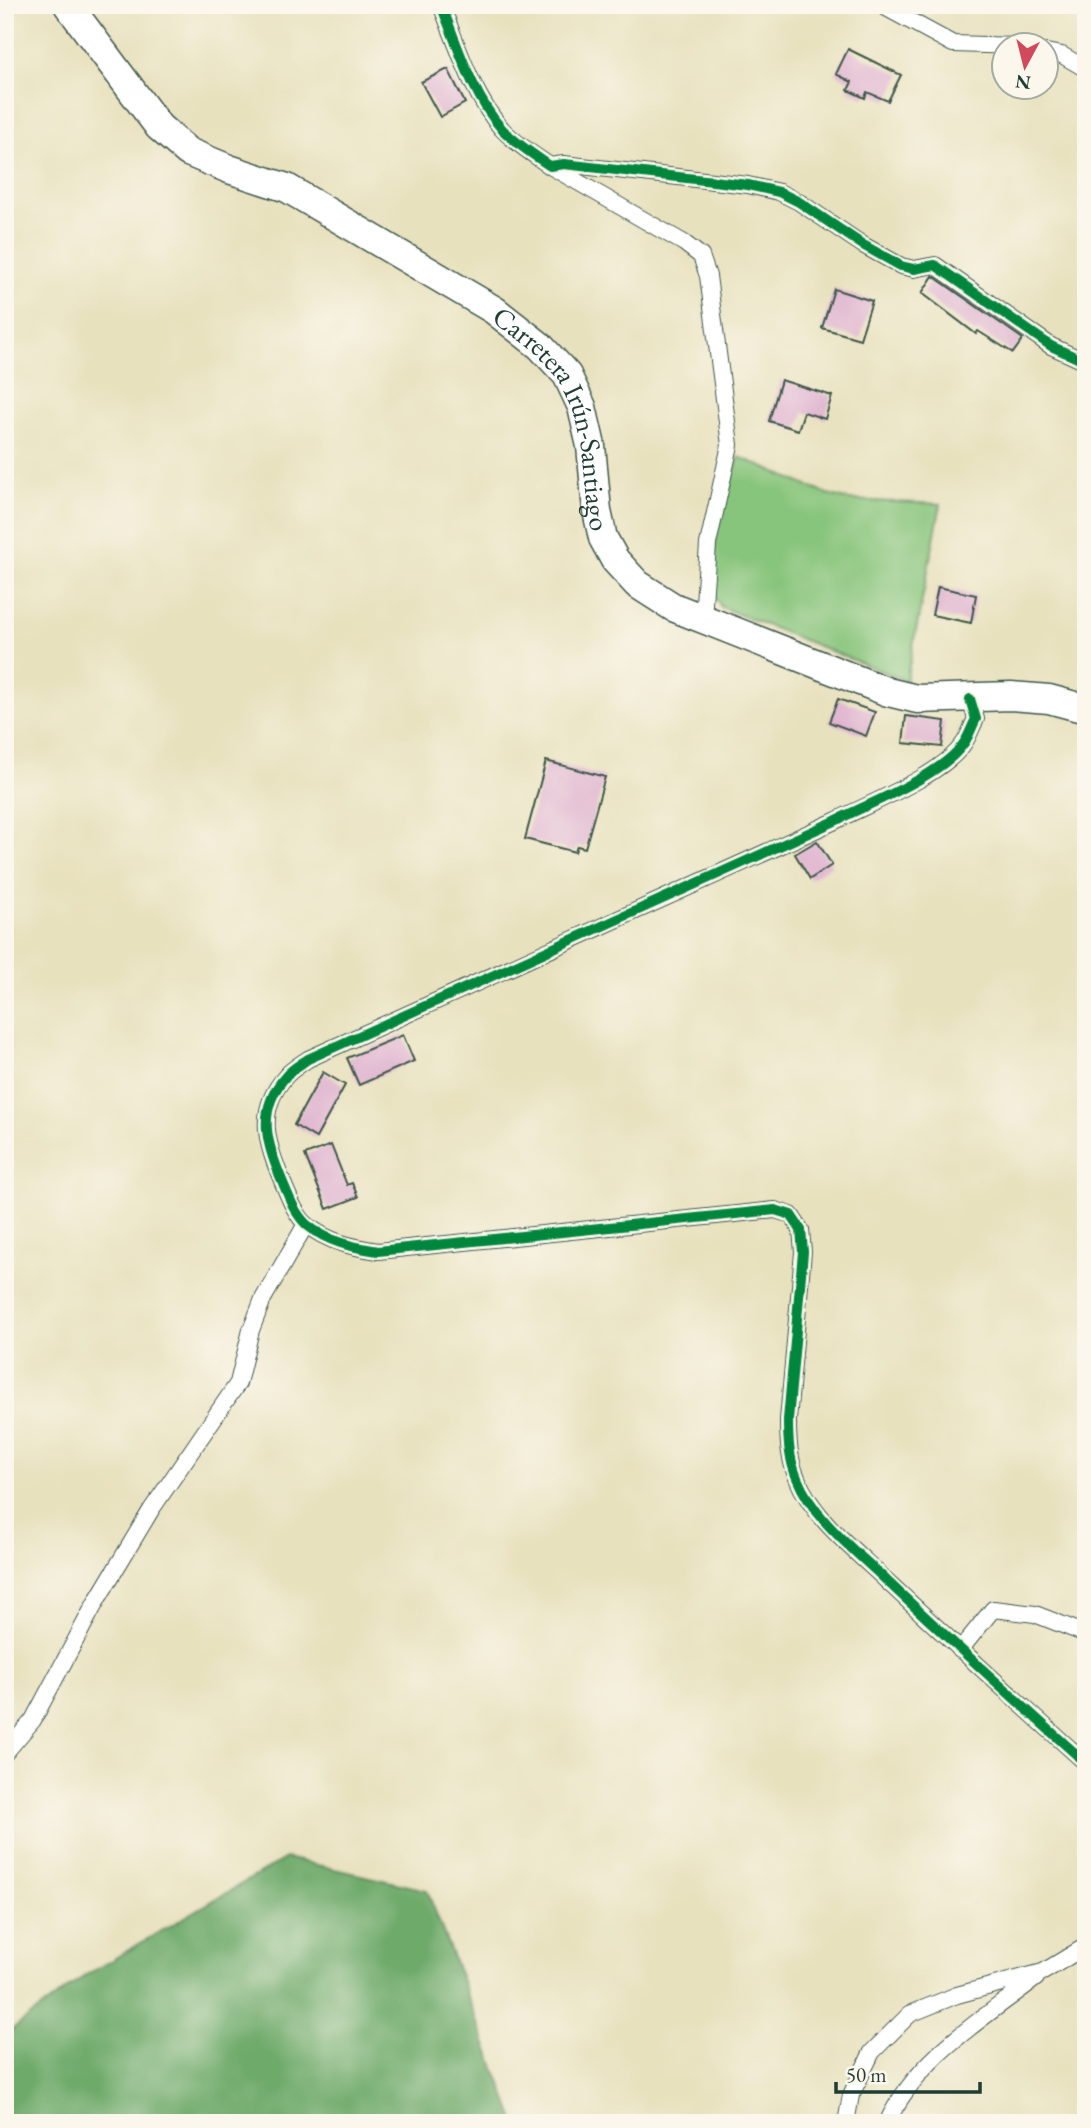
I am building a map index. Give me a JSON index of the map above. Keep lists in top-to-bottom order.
{
  "streets": {
    "highway": ["Carretera Irún-Santiago"]
  },
  "scale_bar": "50 m",
  "north": "bottom"
}
